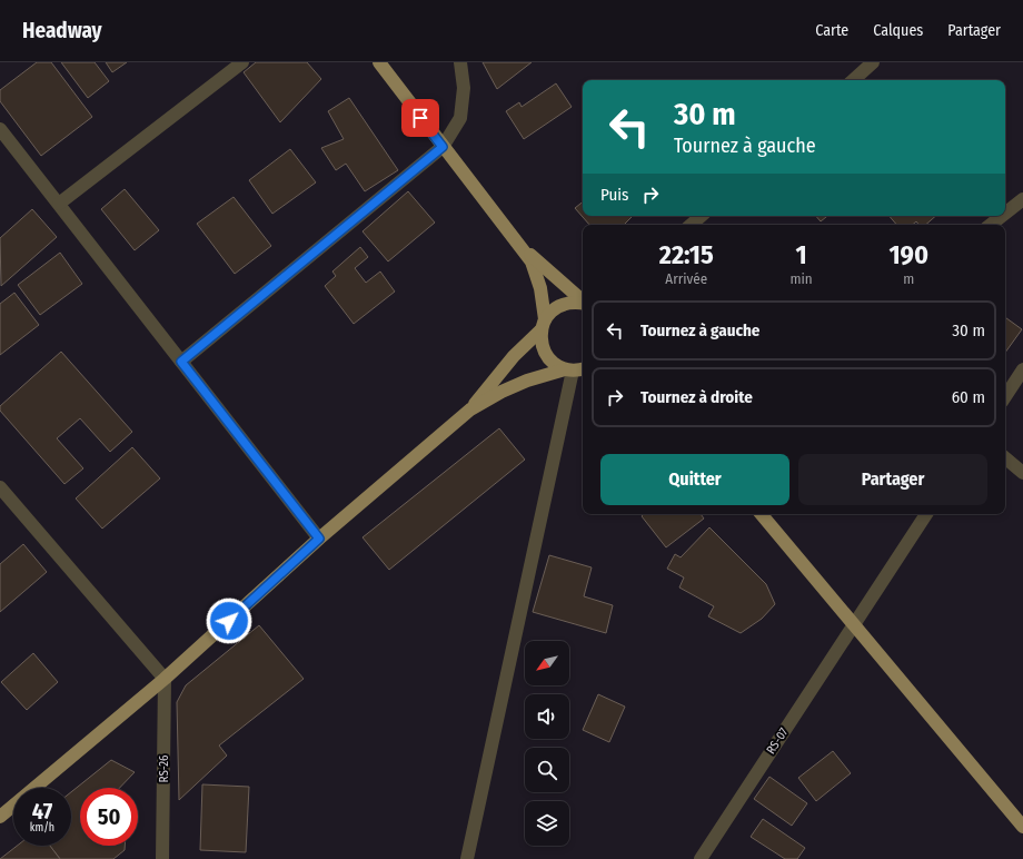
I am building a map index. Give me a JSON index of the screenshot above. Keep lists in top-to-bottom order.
{
  "streets": {
    "street": ["RS-07", "RS-26"]
  },
  "north": "bottom left",
  "page": {
    "header": "Headway",
    "nav": ["Carte", "Calques", "Partager"],
    "turn": ["30 m", "Tournez à gauche"],
    "then": "Puis",
    "eta": [
      "22:15",
      "Arrivée",
      "1",
      "min",
      "190",
      "m"
    ],
    "list": [
      {
        "name": "Tournez à gauche",
        "value": "30 m"
      },
      {
        "name": "Tournez à droite",
        "value": "60 m"
      }
    ],
    "buttons": ["Quitter", "Partager"],
    "speed": "47 km/h",
    "limit": "50"
  }
}
